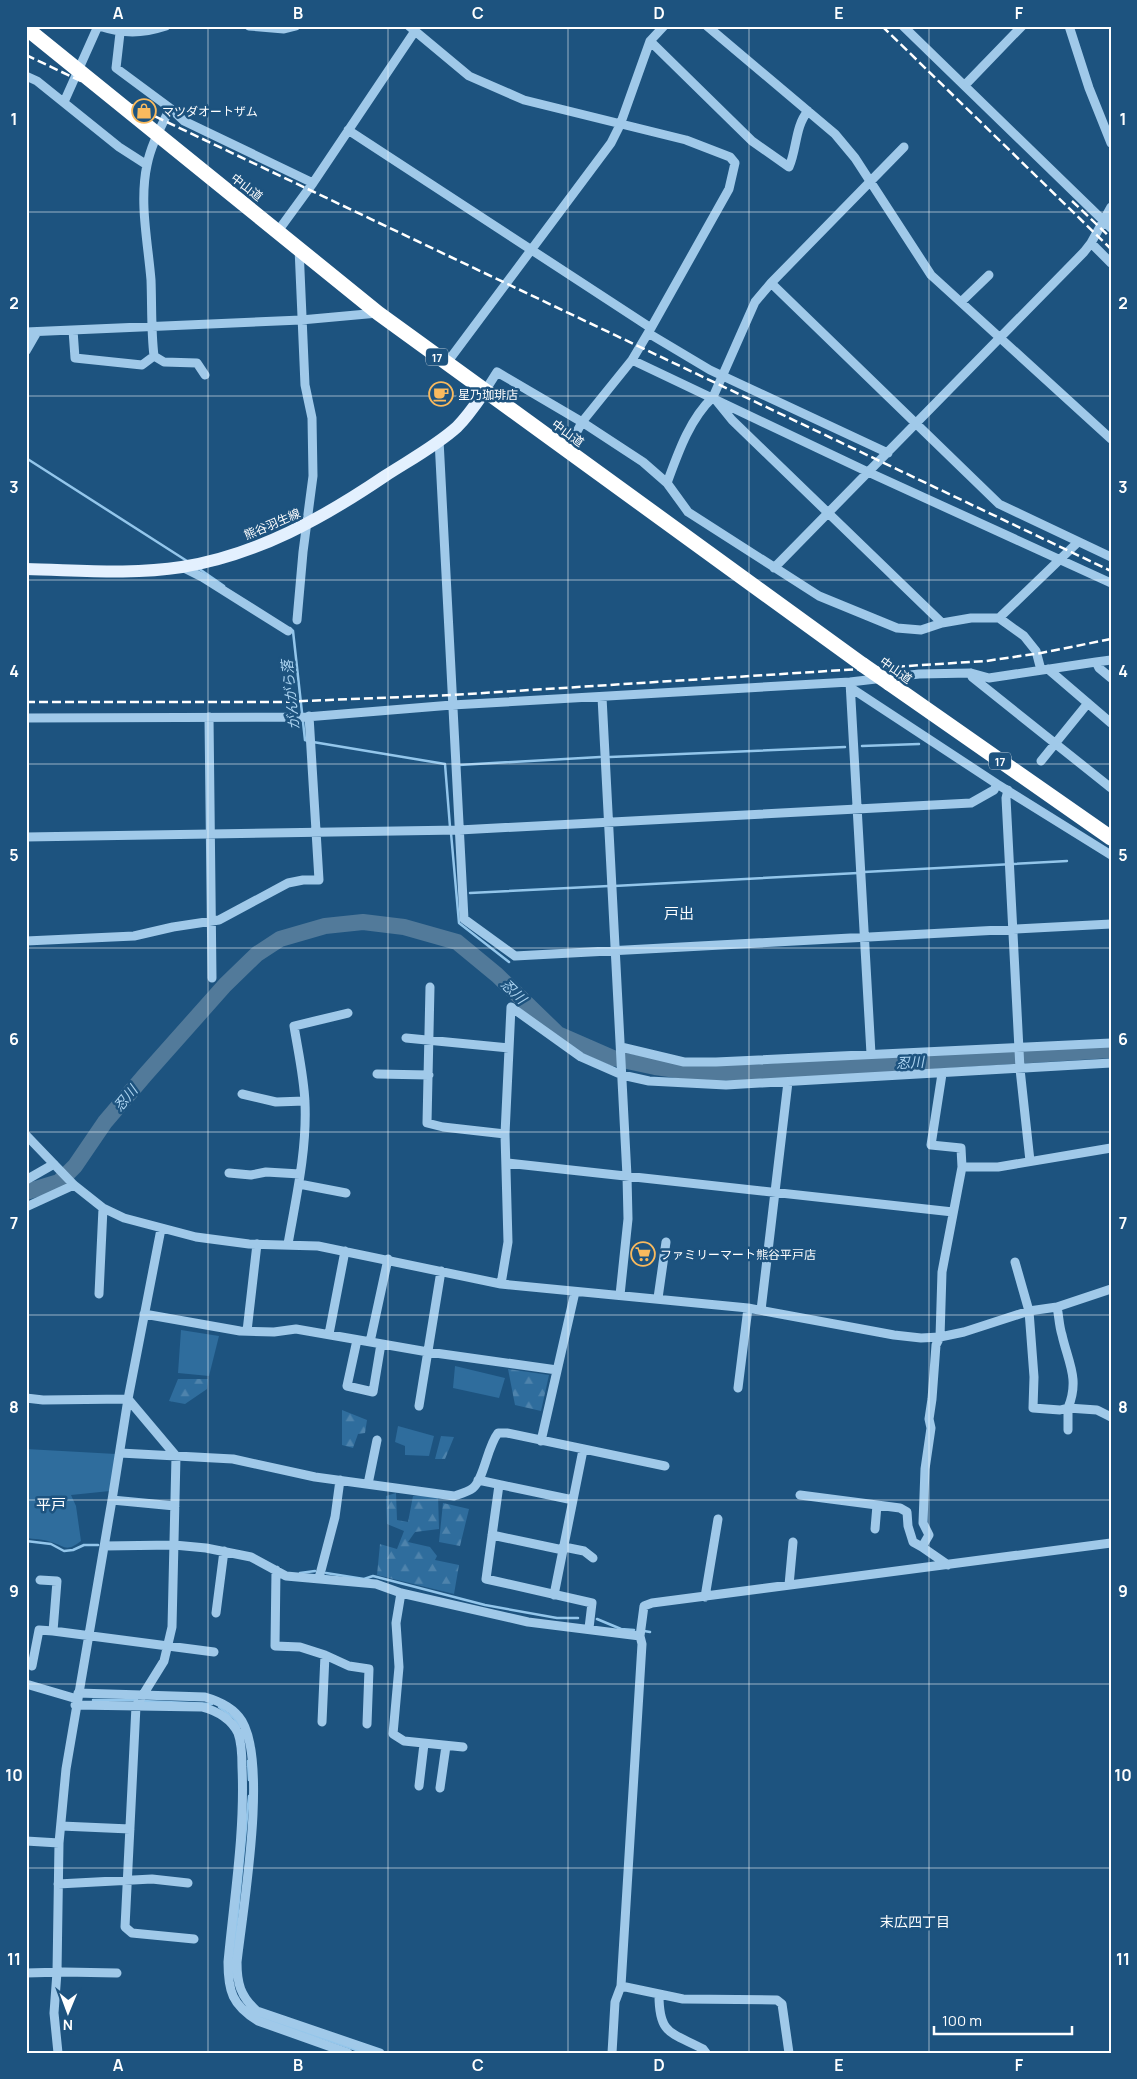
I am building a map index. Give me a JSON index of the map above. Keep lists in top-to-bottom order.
{
  "streets": {
    "highway": ["中山道", "17"],
    "main road": ["熊谷羽生線"]
  },
  "crossings": [
    ["中山道", "熊谷羽生線"]
  ],
  "districts": ["戸出", "平戸", "末広四丁目"],
  "water": ["がんがら落", "忍川"],
  "places": {
    "shop": ["マツダオートザム"],
    "cafe": ["星乃珈琲店"],
    "supermarket": ["ファミリーマート熊谷平戸店"]
  },
  "scale_bar": "100 m",
  "north": "bottom",
  "grid": {
    "columns": [
      "A",
      "B",
      "C",
      "D",
      "E",
      "F"
    ],
    "rows": [
      "1",
      "2",
      "3",
      "4",
      "5",
      "6",
      "7",
      "8",
      "9",
      "10",
      "11"
    ]
  }
}
